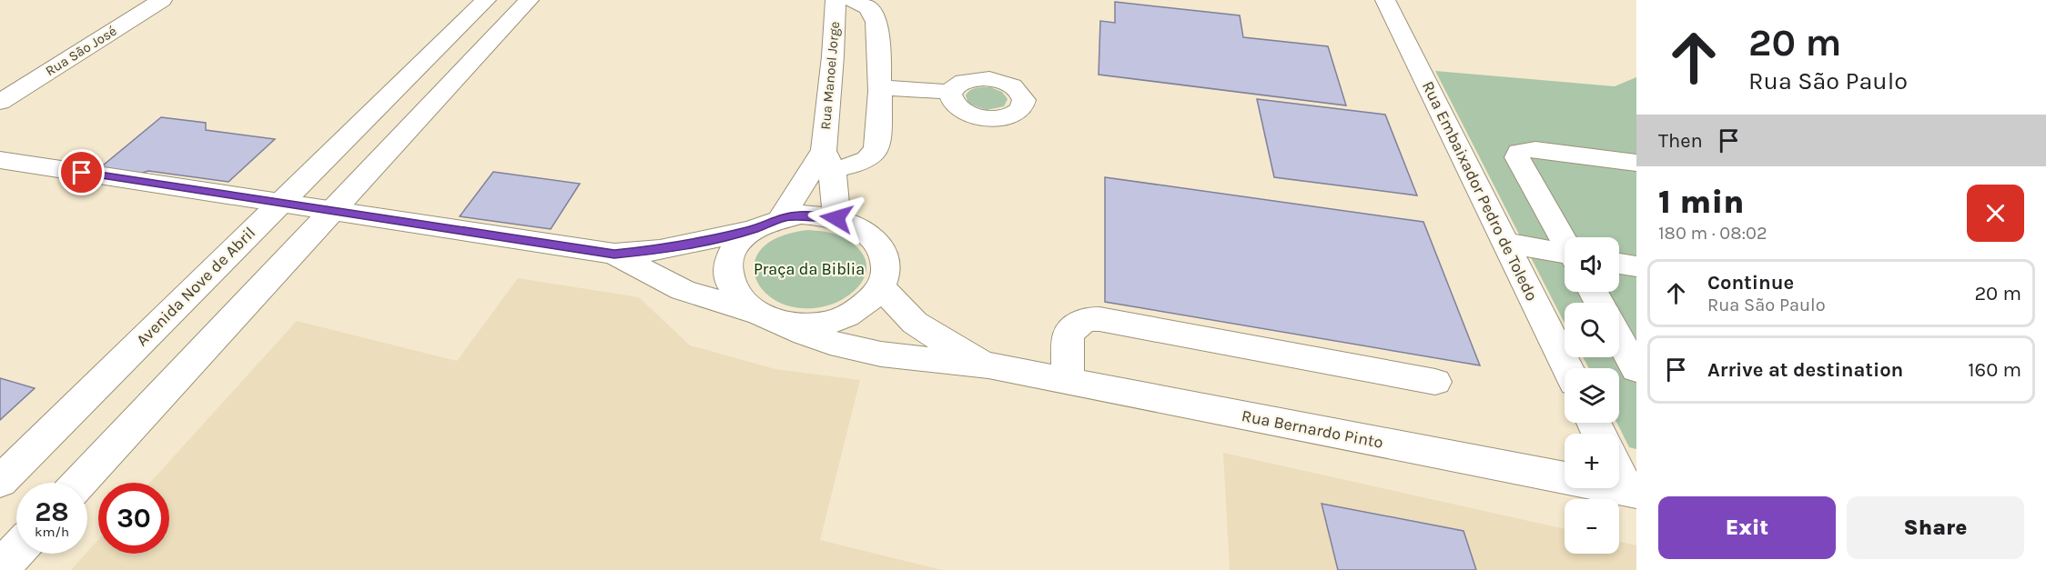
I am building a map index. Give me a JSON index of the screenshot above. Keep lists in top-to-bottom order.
{
  "streets": {
    "street": [
      "Rua São José",
      "Rua Manoel Jorge",
      "Rua Embaixador Pedro de Toledo",
      "Avenida Nove de Abril",
      "Rua Bernardo Pinto"
    ]
  },
  "crossings": [
    ["Rua Manoel Jorge", "Rua Bernardo Pinto"]
  ],
  "parks": ["Praça da Biblia"],
  "page": {
    "turn": ["20 m", "Rua São Paulo"],
    "then": "Then",
    "heading": ["1 min", "180 m · 08:02"],
    "map_buttons": ["+", "−"],
    "list": [
      {
        "name": "Continue",
        "note": "Rua São Paulo",
        "value": "20 m"
      },
      {
        "name": "Arrive at destination",
        "value": "160 m"
      }
    ],
    "speed": "28 km/h",
    "limit": "30",
    "buttons": ["Exit", "Share"]
  }
}
